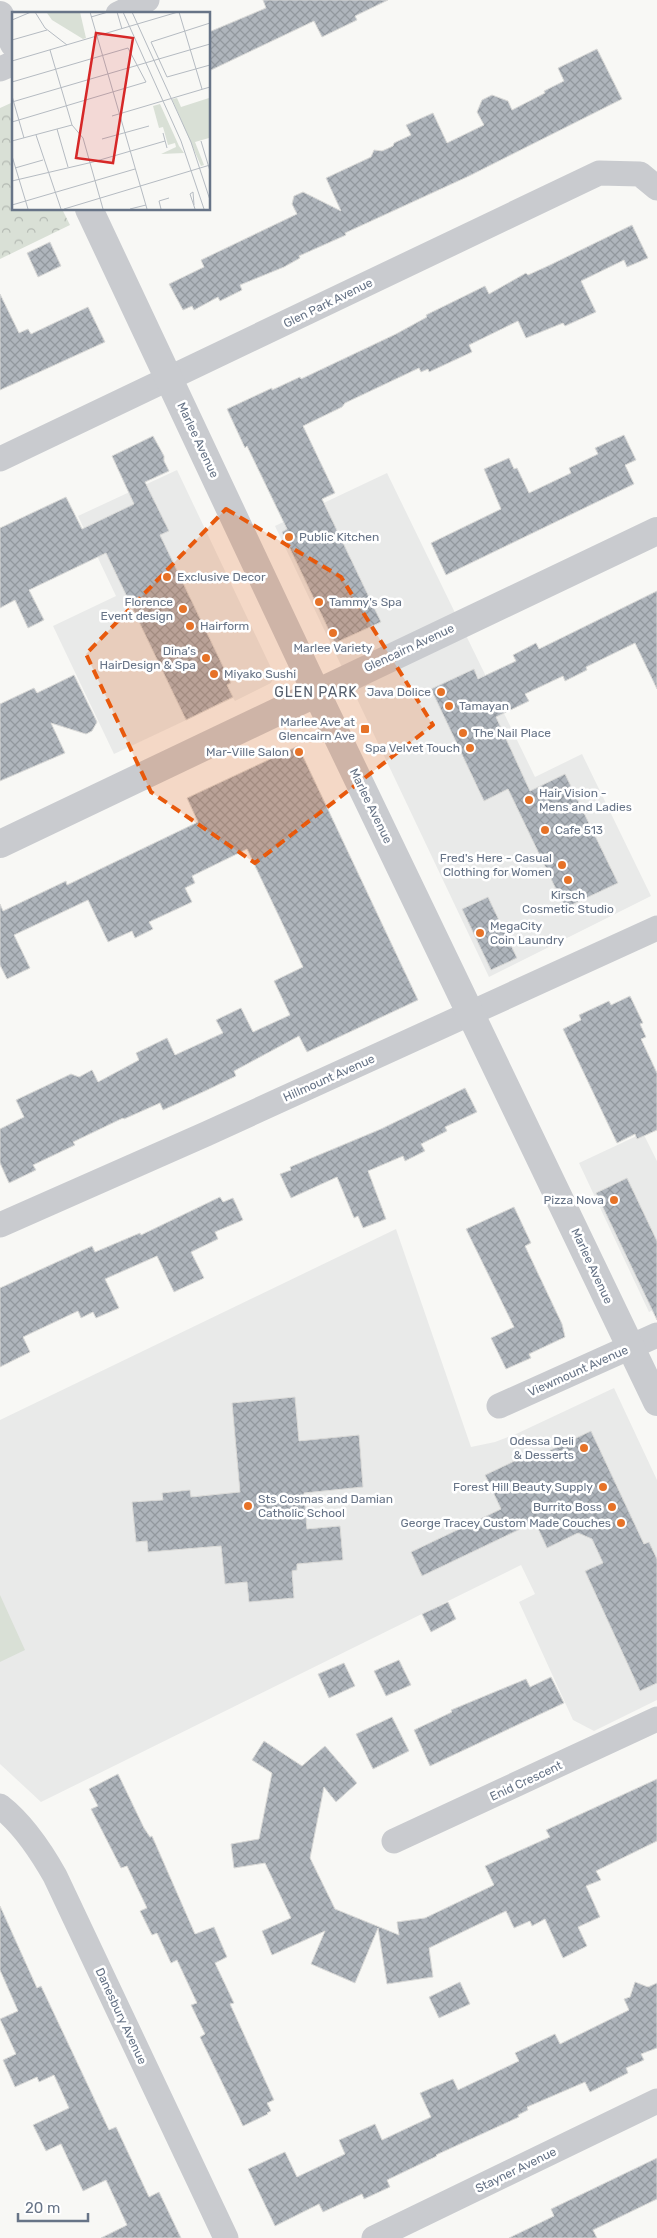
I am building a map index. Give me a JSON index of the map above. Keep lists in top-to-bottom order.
{
  "streets": {
    "street": [
      "Glen Park Avenue",
      "Marlee Avenue",
      "Glencairn Avenue",
      "Hillmount Avenue",
      "Viewmount Avenue",
      "Enid Crescent",
      "Danesbury Avenue",
      "Stayner Avenue"
    ]
  },
  "crossings": [
    ["Glen Park Avenue", "Marlee Avenue"],
    ["Marlee Avenue", "Glencairn Avenue"],
    ["Marlee Avenue", "Hillmount Avenue"],
    ["Marlee Avenue", "Viewmount Avenue"]
  ],
  "districts": ["GLEN PARK"],
  "places": {
    "other": [
      "Public Kitchen",
      "Exclusive Decor",
      "Tammy's Spa",
      "Florence Event design",
      "Hairform",
      "Marlee Variety",
      "Dina's HairDesign & Spa",
      "Miyako Sushi",
      "Java Dolice",
      "Tamayan",
      "The Nail Place",
      "Spa Velvet Touch",
      "Mar-Ville Salon",
      "Hair Vision - Mens and Ladies",
      "Cafe 513",
      "Fred's Here - Casual Clothing for Women",
      "Kirsch Cosmetic Studio",
      "MegaCity Coin Laundry",
      "Pizza Nova",
      "Odessa Deli & Desserts",
      "Forest Hill Beauty Supply",
      "Sts Cosmas and Damian Catholic School",
      "Burrito Boss",
      "George Tracey Custom Made Couches"
    ],
    "transit": ["Marlee Ave at Glencairn Ave"]
  },
  "scale_bar": "20 m"
}
